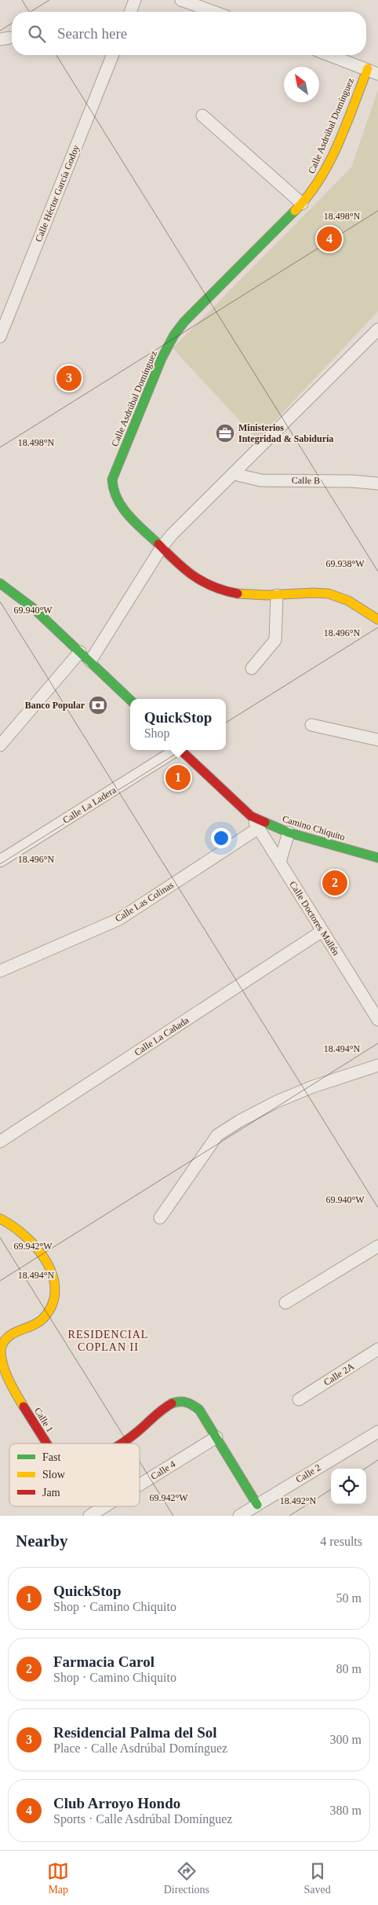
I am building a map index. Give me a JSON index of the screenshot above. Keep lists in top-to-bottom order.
{
  "streets": {
    "street": [
      "Calle Asdrúbal Domínguez",
      "Calle Héctor García Godoy",
      "Calle B",
      "Calle La Ladera",
      "Camino Chiquito",
      "Calle Las Colinas",
      "Calle Doctores Mallén",
      "Calle La Cañada",
      "Calle 2A",
      "Calle 1",
      "Calle 4",
      "Calle 2"
    ]
  },
  "crossings": [
    ["Camino Chiquito", "Calle Doctores Mallén"],
    ["Calle Las Colinas", "Calle Doctores Mallén"],
    ["Calle Doctores Mallén", "Calle La Cañada"],
    ["Calle 1", "Calle 4"],
    ["Calle 1", "Calle 2"]
  ],
  "districts": ["RESIDENCIAL COPLAN II"],
  "places": {
    "office": ["Ministerios Integridad & Sabiduría"],
    "bank": ["Banco Popular"]
  },
  "legend": ["Fast", "Slow", "Jam"],
  "north": "top left",
  "page": {
    "search": "Search here",
    "pins": [
      "4",
      "3",
      "1",
      "2"
    ],
    "popup": ["QuickStop", "Shop"],
    "heading": ["Nearby", "4 results"],
    "list": [
      {
        "mark": "1",
        "name": "QuickStop",
        "note": "Shop · Camino Chiquito",
        "value": "50 m"
      },
      {
        "mark": "2",
        "name": "Farmacia Carol",
        "note": "Shop · Camino Chiquito",
        "value": "80 m"
      },
      {
        "mark": "3",
        "name": "Residencial Palma del Sol",
        "note": "Place · Calle Asdrúbal Domínguez",
        "value": "300 m"
      },
      {
        "mark": "4",
        "name": "Club Arroyo Hondo",
        "note": "Sports · Calle Asdrúbal Domínguez",
        "value": "380 m"
      }
    ],
    "nav": ["Map", "Directions", "Saved"]
  },
  "coordinates": [
    "18.498°N",
    "69.938°W",
    "69.940°W",
    "18.496°N",
    "18.494°N",
    "69.942°W",
    "18.492°N"
  ]
}
